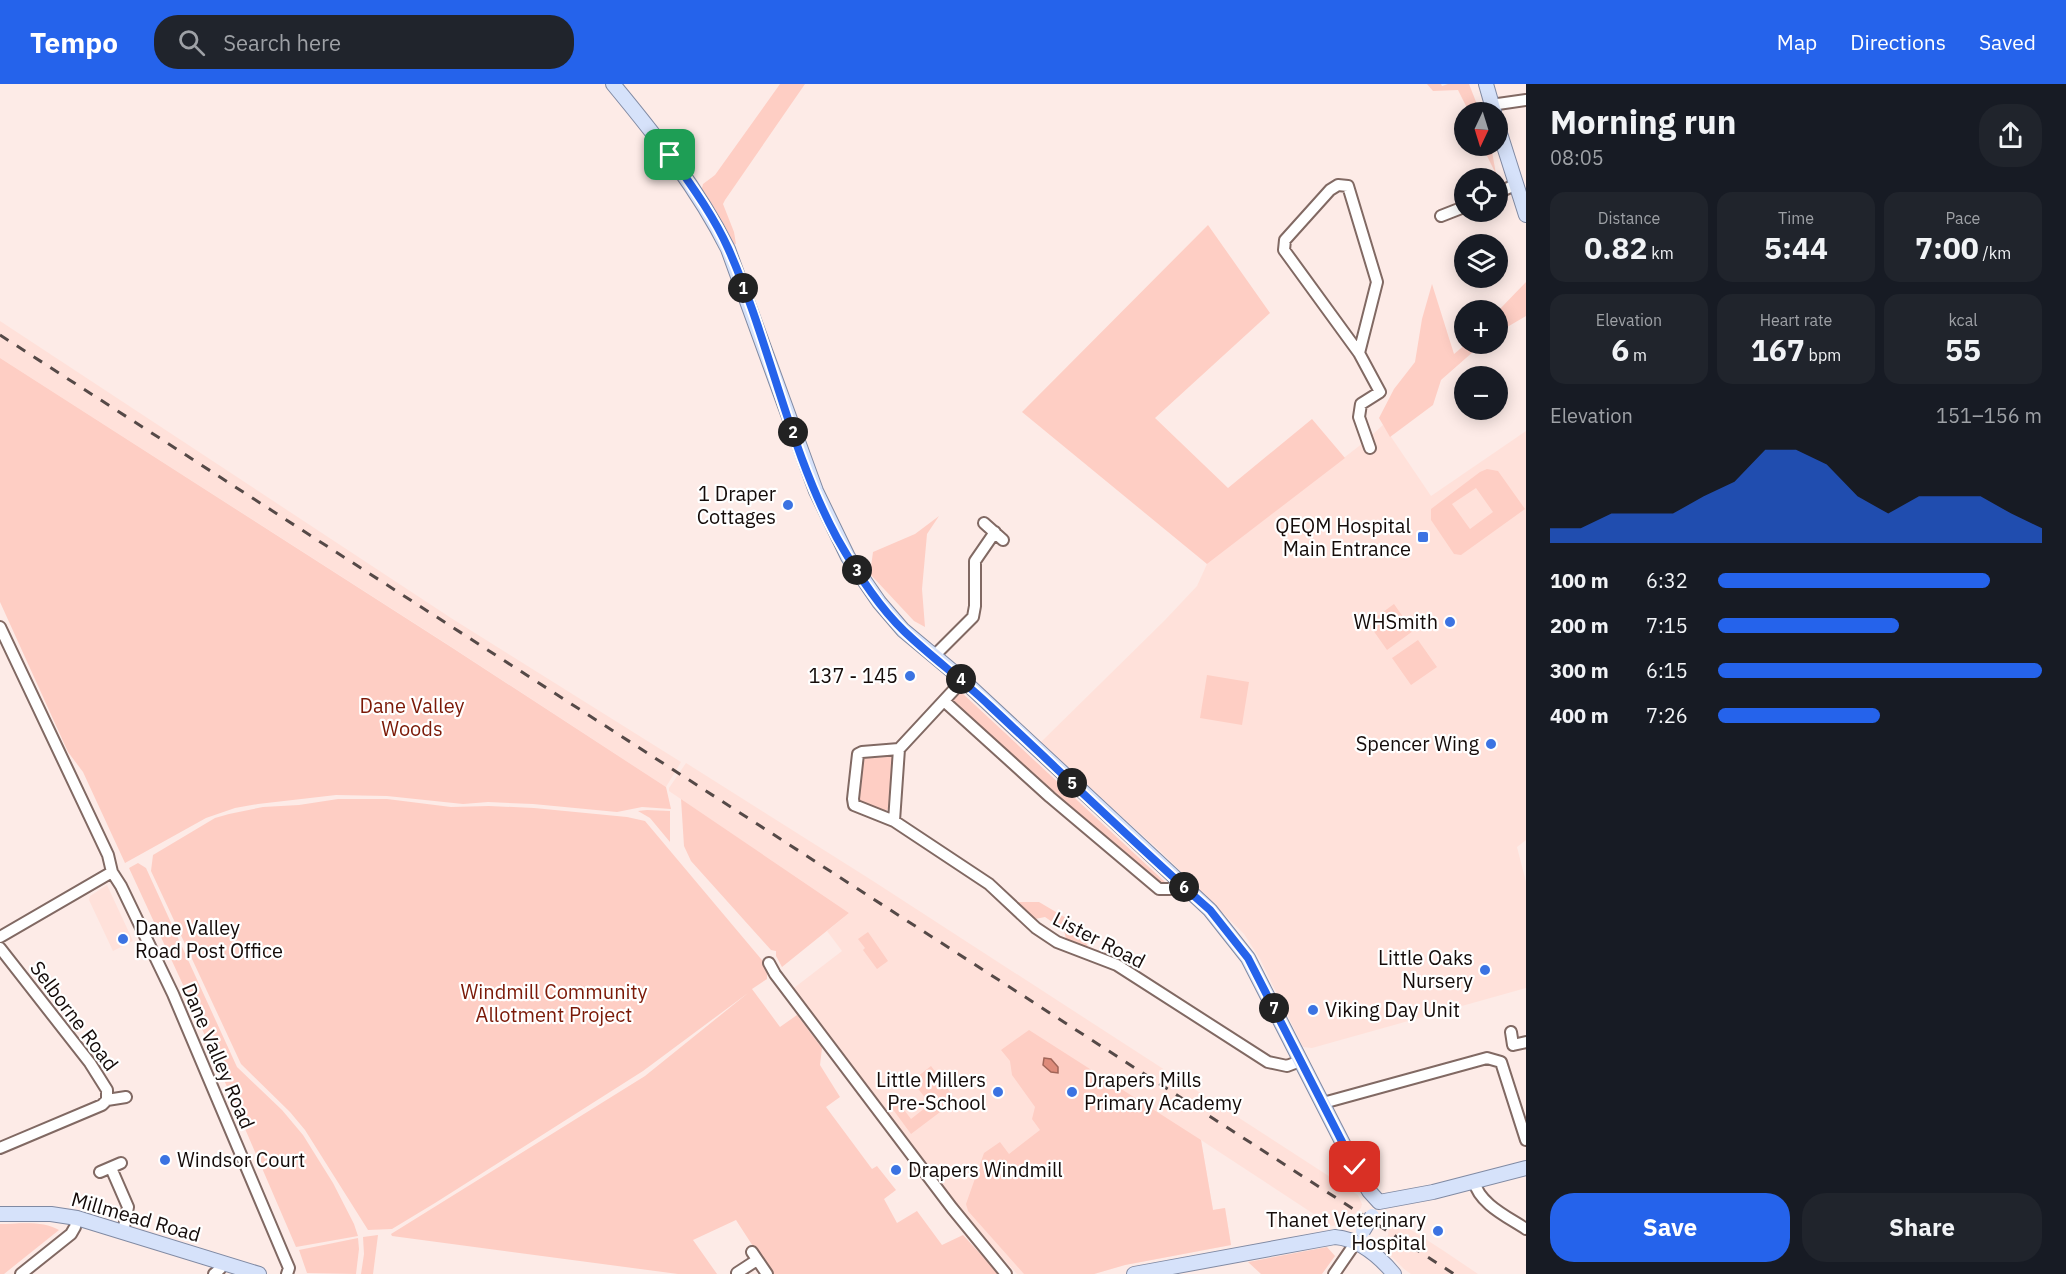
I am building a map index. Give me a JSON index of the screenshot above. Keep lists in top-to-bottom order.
{
  "streets": {
    "main road": ["Millmead Road"],
    "street": ["Lister Road", "Selborne Road", "Dane Valley Road"]
  },
  "parks": ["Dane Valley Woods", "Windmill Community Allotment Project"],
  "places": {
    "other": [
      "1 Draper Cottages",
      "WHSmith",
      "137 - 145",
      "Spencer Wing",
      "Dane Valley Road Post Office",
      "Little Oaks Nursery",
      "Viking Day Unit",
      "Little Millers Pre-School",
      "Drapers Mills Primary Academy",
      "Windsor Court",
      "Drapers Windmill",
      "Thanet Veterinary Hospital"
    ],
    "transit": ["QEQM Hospital Main Entrance"]
  },
  "north": "bottom",
  "page": {
    "header": "Tempo",
    "search": "Search here",
    "nav": ["Map", "Directions", "Saved"],
    "heading": ["Morning run", "08:05"],
    "map_buttons": ["+", "−"],
    "stats": [
      ["Distance", "0.82 km"],
      ["Time", "5:44"],
      ["Pace", "7:00 /km"],
      ["Elevation", "6 m"],
      ["Heart rate", "167 bpm"],
      ["kcal", "55"]
    ],
    "pins": [
      "1",
      "2",
      "3",
      "4",
      "5",
      "6",
      "7"
    ],
    "chart": ["Elevation", "151–156 m"],
    "list": [
      {
        "name": "100 m",
        "note": "6:32"
      },
      {
        "name": "200 m",
        "note": "7:15"
      },
      {
        "name": "300 m",
        "note": "6:15"
      },
      {
        "name": "400 m",
        "note": "7:26"
      }
    ],
    "buttons": ["Save", "Share"]
  }
}
